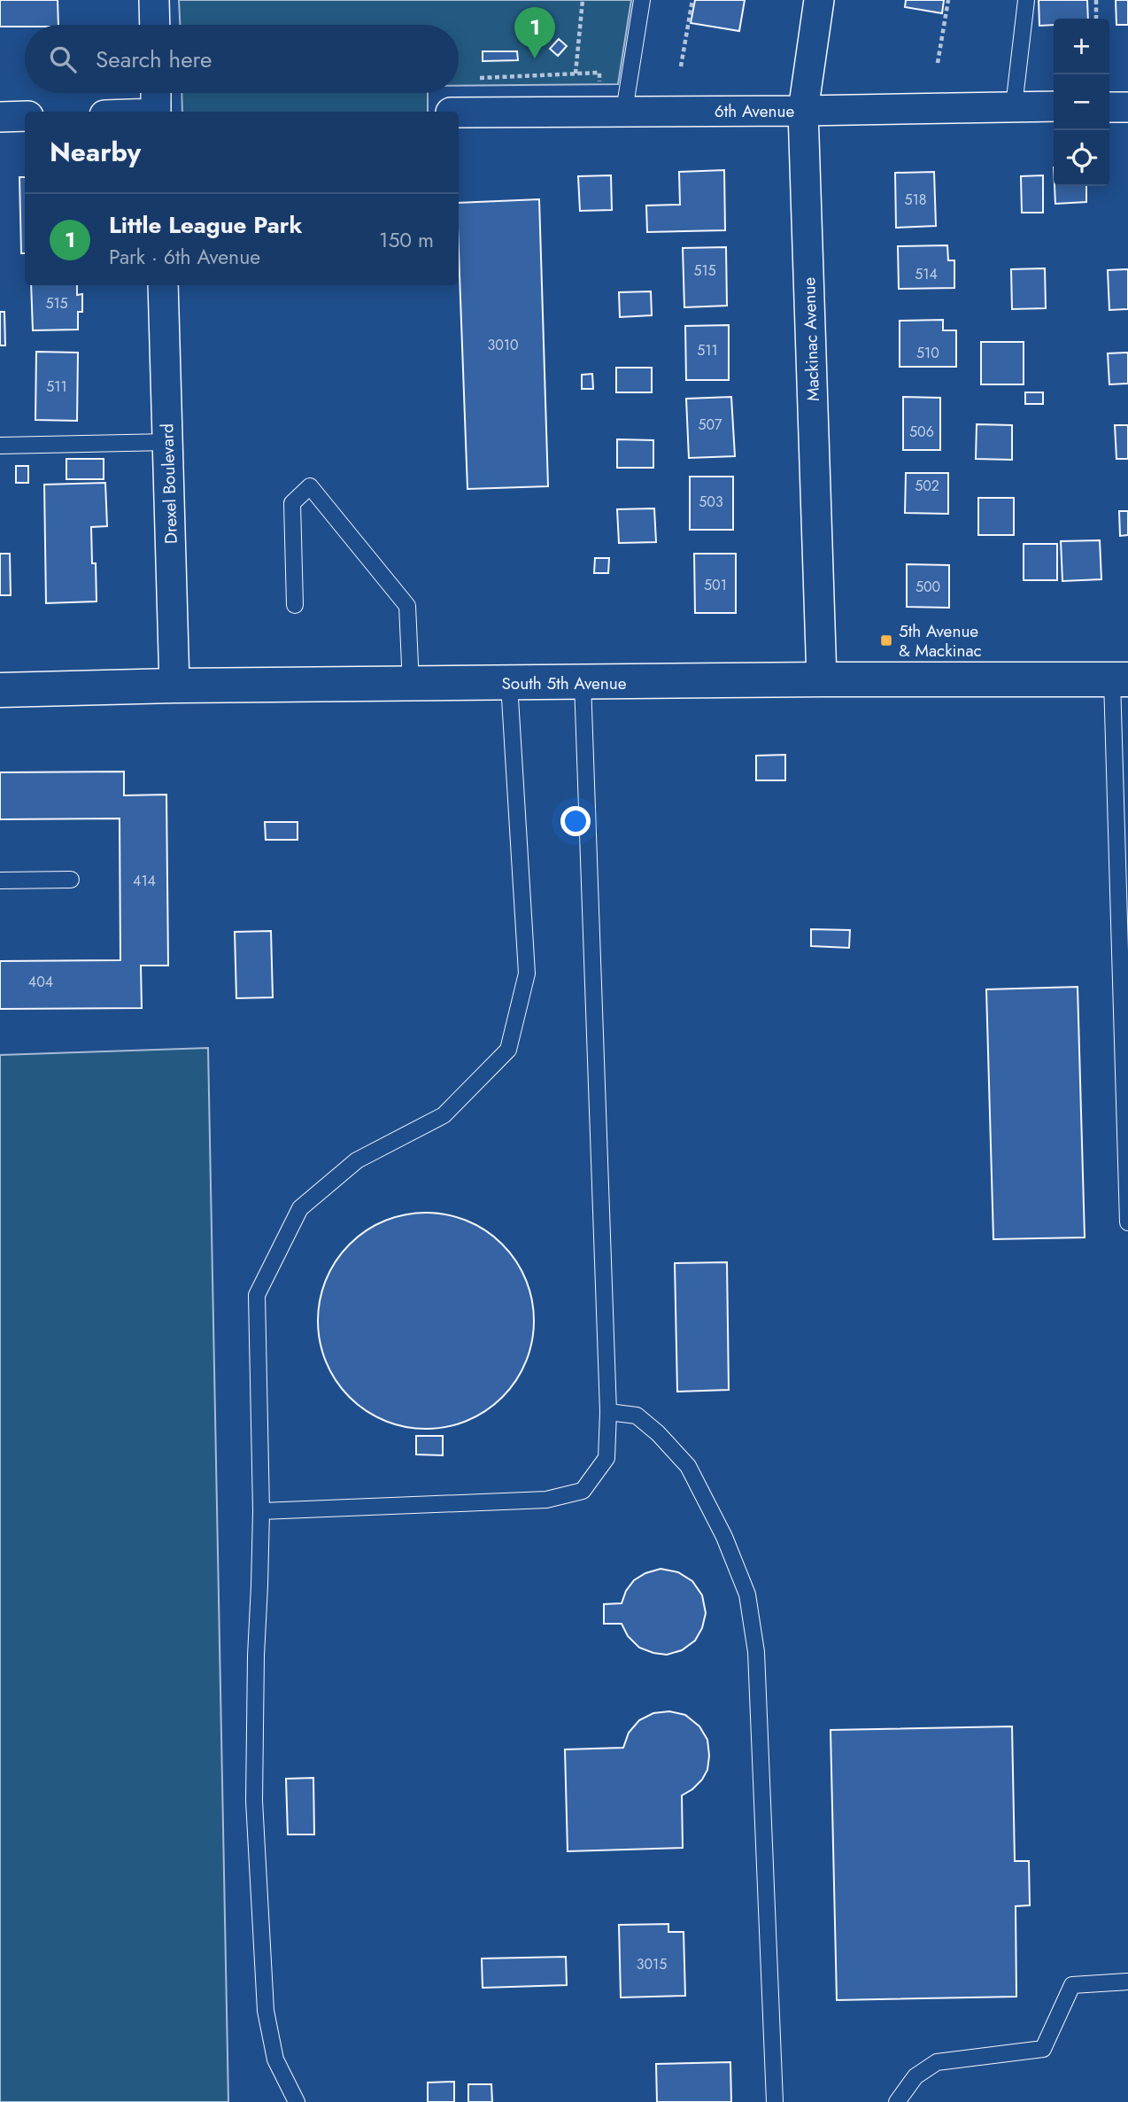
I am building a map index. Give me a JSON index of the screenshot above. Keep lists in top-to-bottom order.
{
  "streets": {
    "street": [
      "6th Avenue",
      "Mackinac Avenue",
      "Drexel Boulevard",
      "South 5th Avenue"
    ]
  },
  "crossings": [
    ["6th Avenue", "Mackinac Avenue"],
    ["Mackinac Avenue", "South 5th Avenue"],
    ["Drexel Boulevard", "South 5th Avenue"]
  ],
  "places": {
    "transit": ["5th Avenue & Mackinac"]
  },
  "house_numbers": [
    "518",
    "515",
    "514",
    "515",
    "3010",
    "511",
    "510",
    "511",
    "507",
    "506",
    "502",
    "503",
    "501",
    "500",
    "414",
    "404",
    "3015"
  ],
  "page": {
    "pins": "1",
    "map_buttons": ["+", "−"],
    "search": "Search here",
    "heading": "Nearby",
    "list": [
      {
        "mark": "1",
        "name": "Little League Park",
        "note": "Park · 6th Avenue",
        "value": "150 m"
      }
    ]
  }
}
